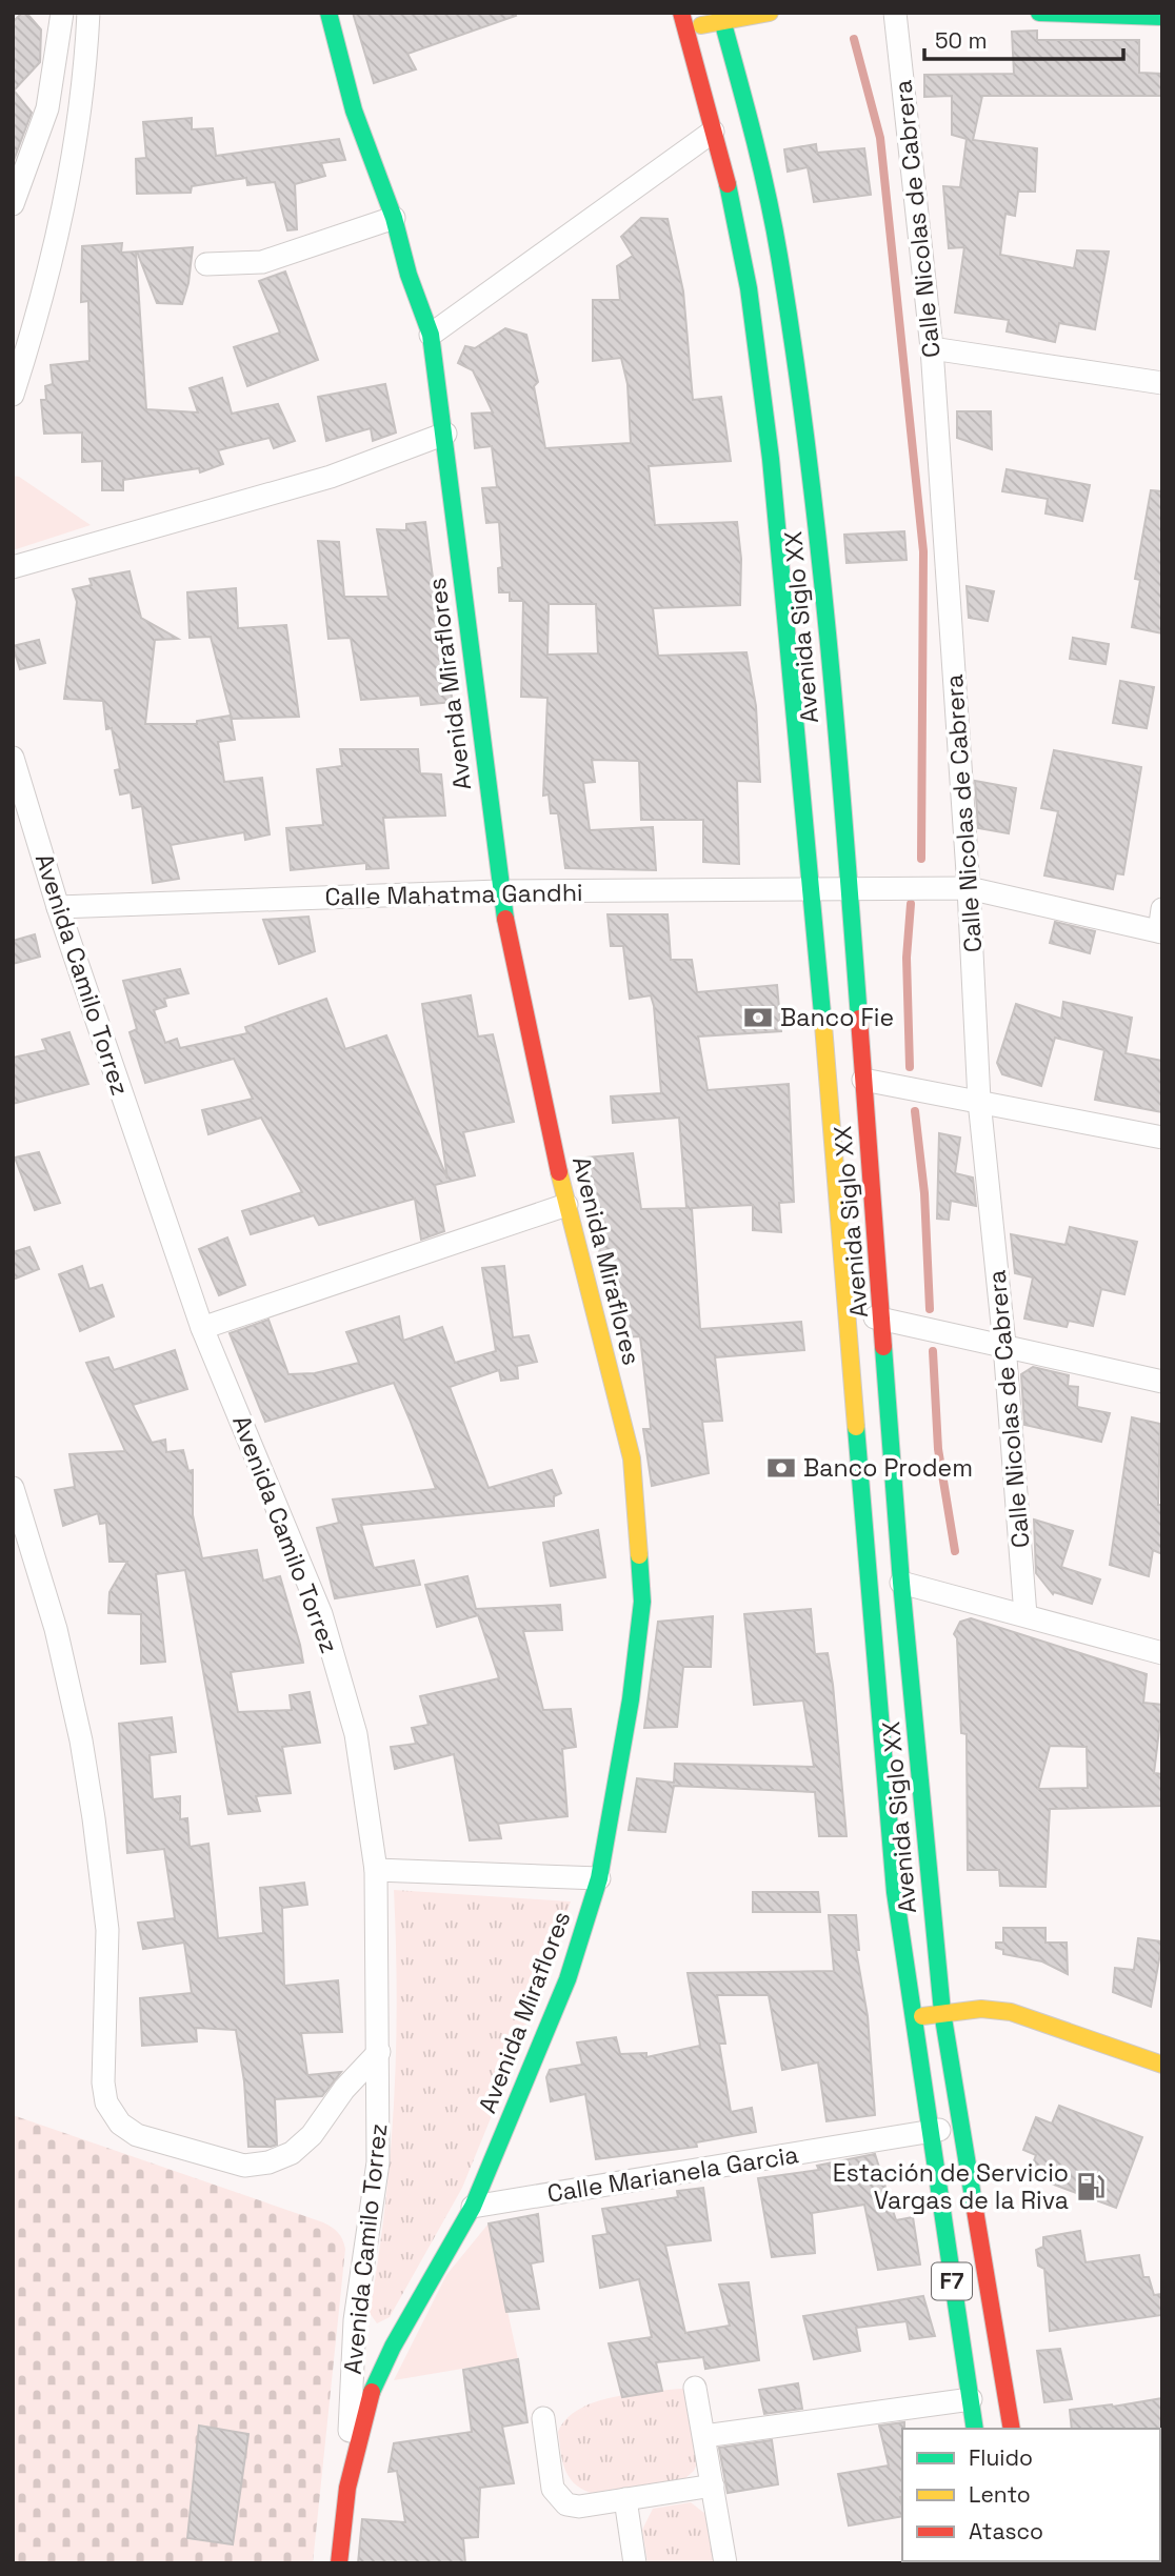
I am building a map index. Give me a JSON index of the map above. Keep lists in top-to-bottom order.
{
  "streets": {
    "main road": [
      "Avenida Siglo XX",
      "Avenida Miraflores",
      "Avenida Camilo Torrez",
      "F7"
    ],
    "street": ["Calle Nicolas de Cabrera", "Calle Mahatma Gandhi", "Calle Marianela Garcia"]
  },
  "crossings": [
    ["Calle Nicolas de Cabrera", "Calle Mahatma Gandhi"],
    ["Avenida Siglo XX", "Calle Mahatma Gandhi"],
    ["Avenida Siglo XX", "Calle Marianela Garcia"],
    ["Avenida Miraflores", "Calle Mahatma Gandhi"],
    ["Avenida Miraflores", "Avenida Camilo Torrez"],
    ["Avenida Miraflores", "Calle Marianela Garcia"],
    ["Calle Mahatma Gandhi", "Avenida Camilo Torrez"]
  ],
  "places": {
    "bank": ["Banco Fie", "Banco Prodem"],
    "fuel station": ["Estación de Servicio Vargas de la Riva"]
  },
  "legend": ["Fluido", "Lento", "Atasco"],
  "scale_bar": "50 m"
}
